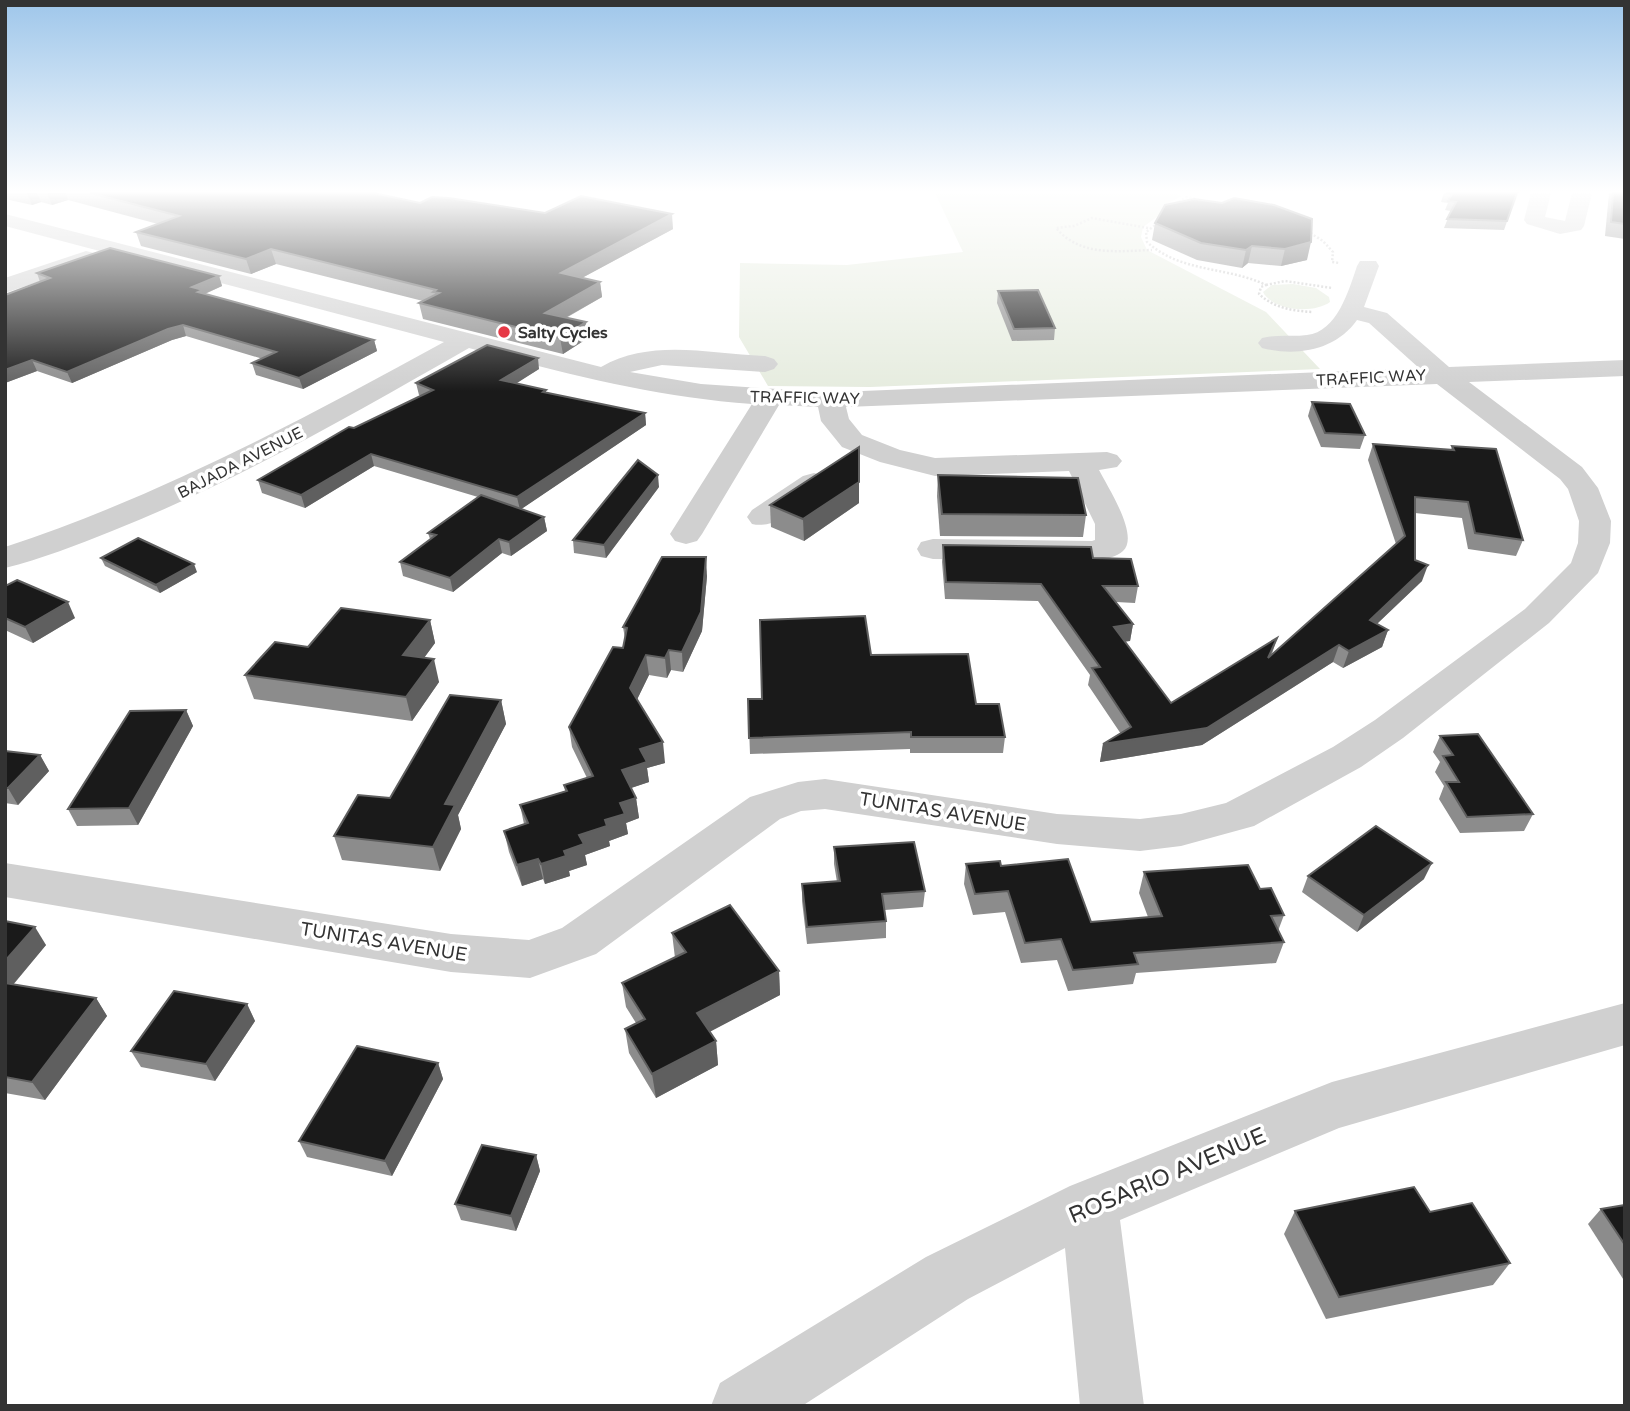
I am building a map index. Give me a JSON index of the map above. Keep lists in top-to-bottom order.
{
  "streets": {
    "street": [
      "TRAFFIC WAY",
      "BAJADA AVENUE",
      "TUNITAS AVENUE",
      "ROSARIO AVENUE"
    ]
  },
  "crossings": [
    ["TRAFFIC WAY", "BAJADA AVENUE"],
    ["TRAFFIC WAY", "TUNITAS AVENUE"]
  ],
  "places": ["Salty Cycles"]
}
